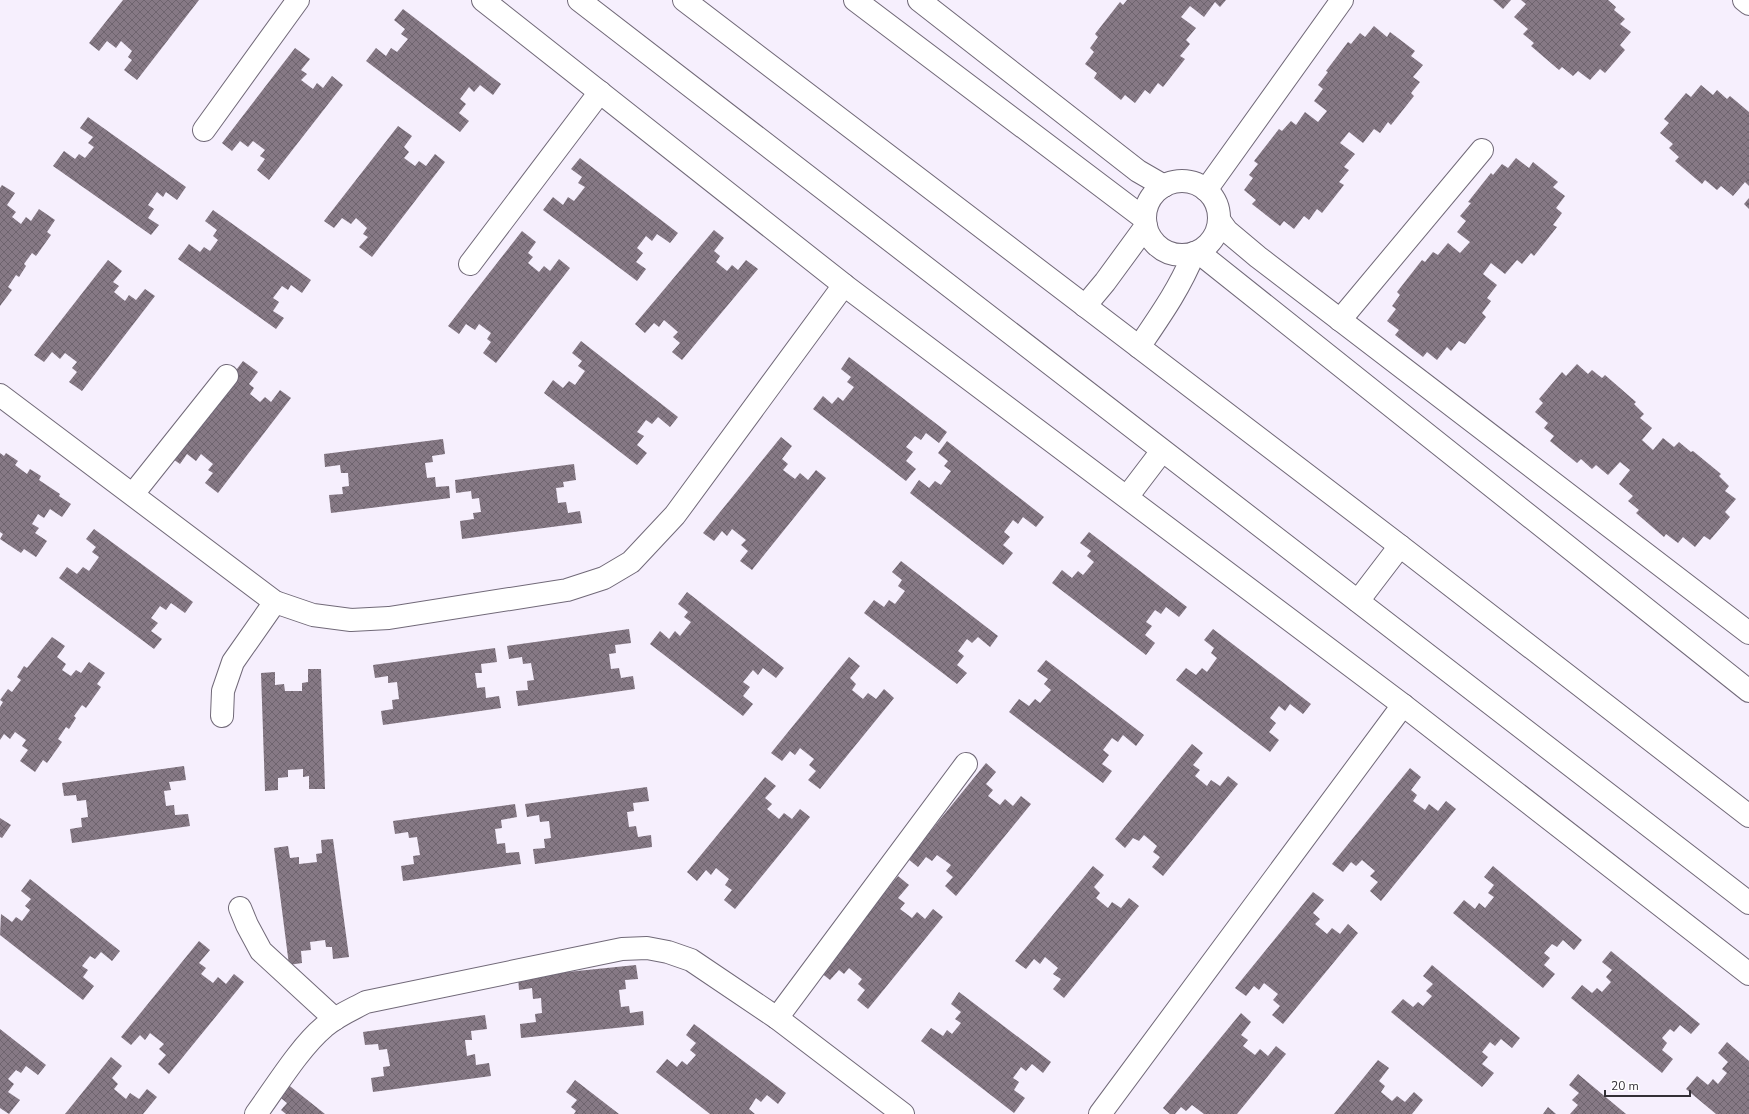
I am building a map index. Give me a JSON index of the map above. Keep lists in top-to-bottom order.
{
  "scale_bar": "20 m"
}
